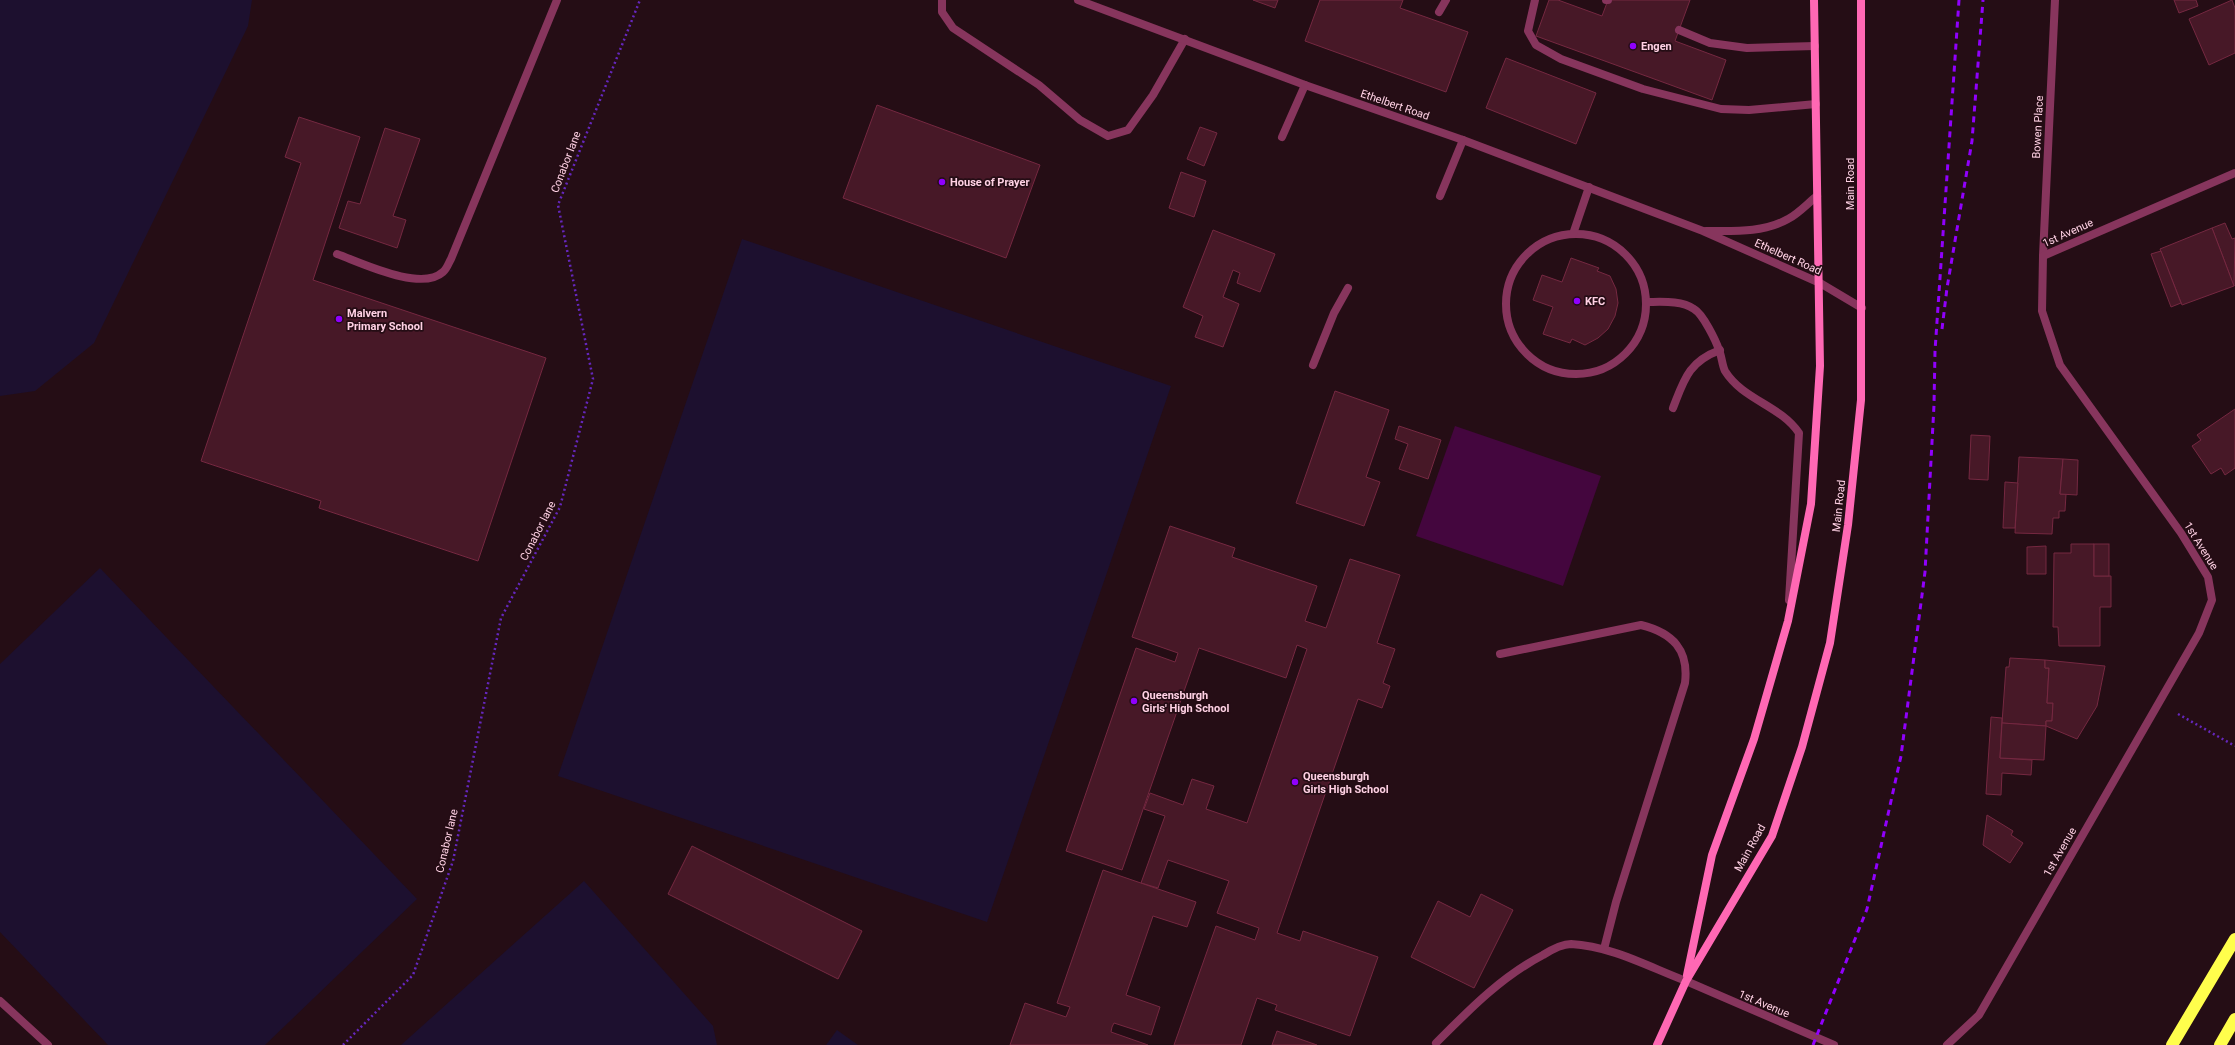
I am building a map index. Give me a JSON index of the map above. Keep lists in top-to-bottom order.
{
  "streets": {
    "main road": ["Main Road"],
    "street": ["Ethelbert Road", "Bowen Place", "1st Avenue"],
    "path": ["Conabor lane"]
  },
  "crossings": [
    ["Ethelbert Road", "Main Road"],
    ["Bowen Place", "1st Avenue"],
    ["Main Road", "1st Avenue"]
  ],
  "places": [
    "Engen",
    "House of Prayer",
    "KFC",
    "Malvern Primary School",
    "Queensburgh Girls' High School",
    "Queensburgh Girls High School"
  ]
}
